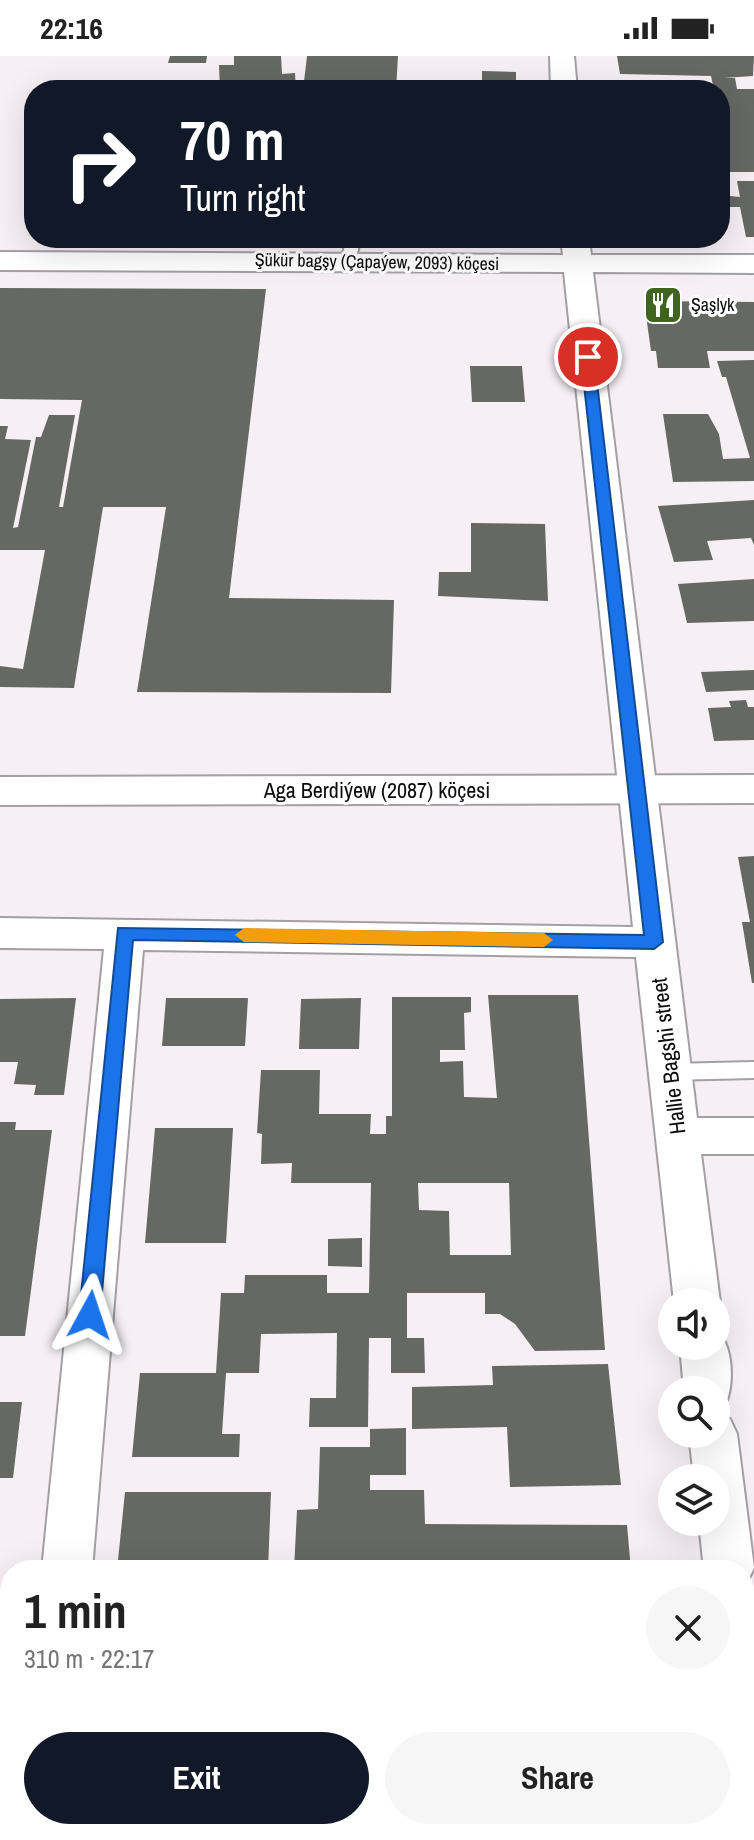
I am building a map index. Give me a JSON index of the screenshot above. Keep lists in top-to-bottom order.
{
  "streets": {
    "street": ["Şükür bagşy (Çapaýew, 2093) köçesi", "Aga Berdiýew (2087) köçesi", "Hallie Bagshi street"]
  },
  "crossings": [
    ["Şükür bagşy (Çapaýew, 2093) köçesi", "Hallie Bagshi street"],
    ["Aga Berdiýew (2087) köçesi", "Hallie Bagshi street"]
  ],
  "places": {
    "restaurant": ["Şaşlyk"]
  },
  "page": {
    "status": "22:16",
    "turn": ["70 m", "Turn right"],
    "heading": ["1 min", "310 m · 22:17"],
    "buttons": ["Exit", "Share"]
  }
}
